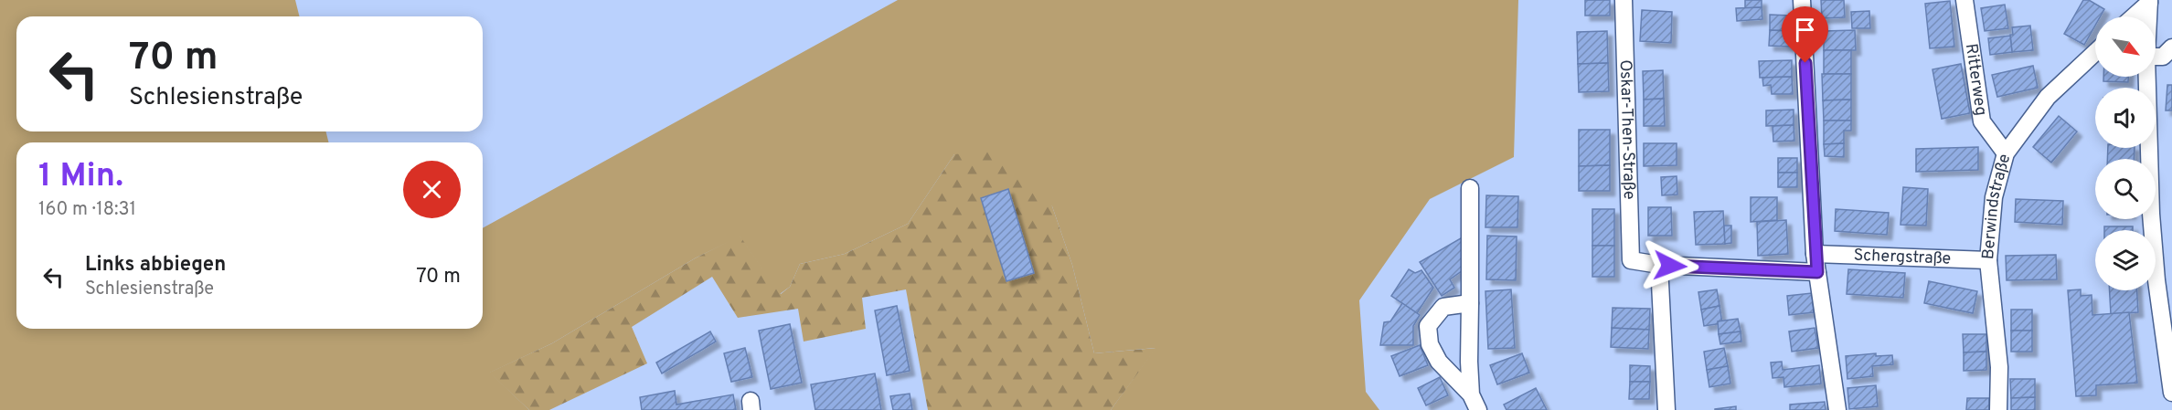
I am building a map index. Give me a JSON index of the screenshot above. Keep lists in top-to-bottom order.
{
  "streets": {
    "street": [
      "Ritterweg",
      "Oskar-Then-Straße",
      "Berwindstraße",
      "Schergstraße"
    ]
  },
  "crossings": [
    ["Ritterweg", "Berwindstraße"],
    ["Berwindstraße", "Schergstraße"]
  ],
  "north": "bottom right",
  "page": {
    "turn": ["70 m", "Schlesienstraße"],
    "heading": ["1 Min.", "160 m · 18:31"],
    "list": [
      {
        "name": "Links abbiegen",
        "note": "Schlesienstraße",
        "value": "70 m"
      }
    ]
  }
}
